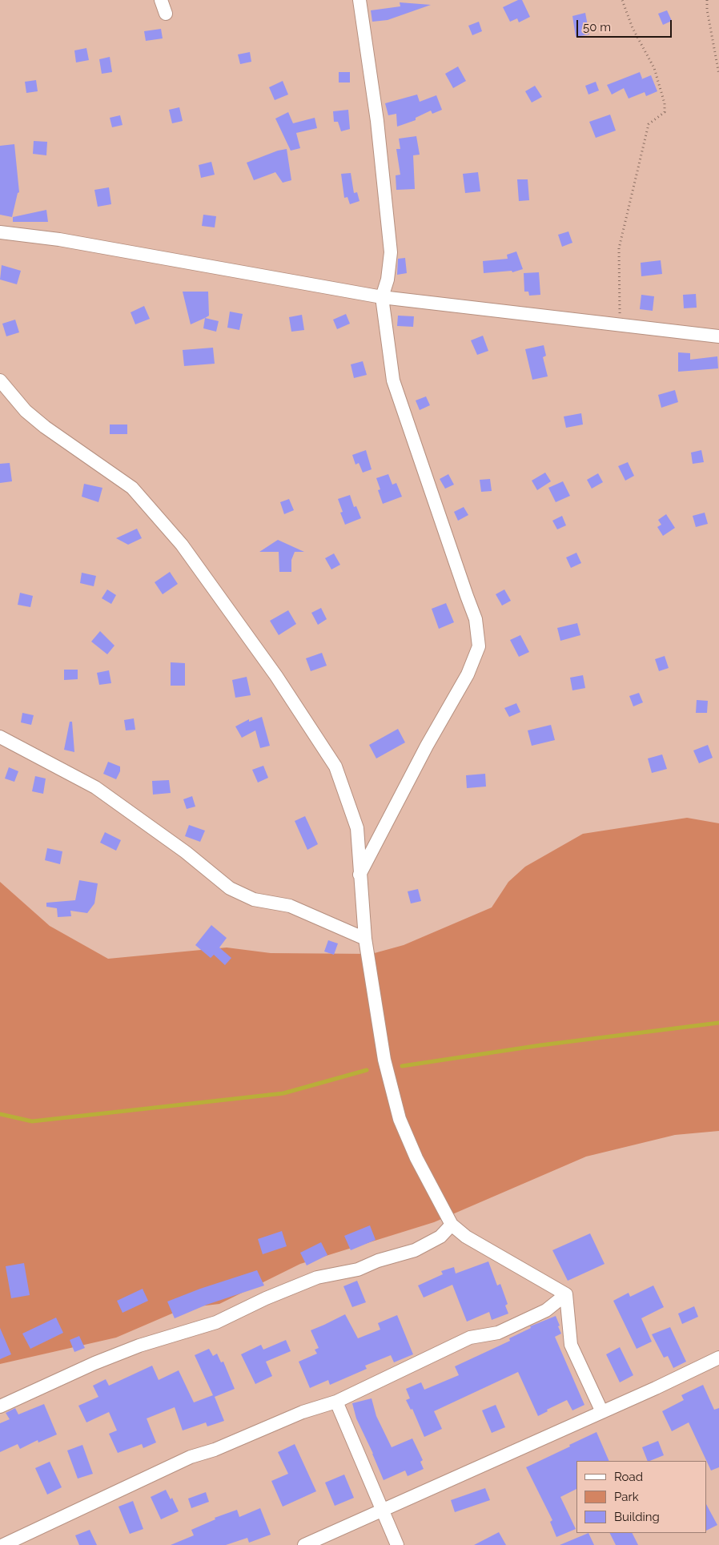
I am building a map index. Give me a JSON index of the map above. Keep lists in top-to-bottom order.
{
  "legend": ["Road", "Park", "Building"],
  "scale_bar": "50 m"
}
